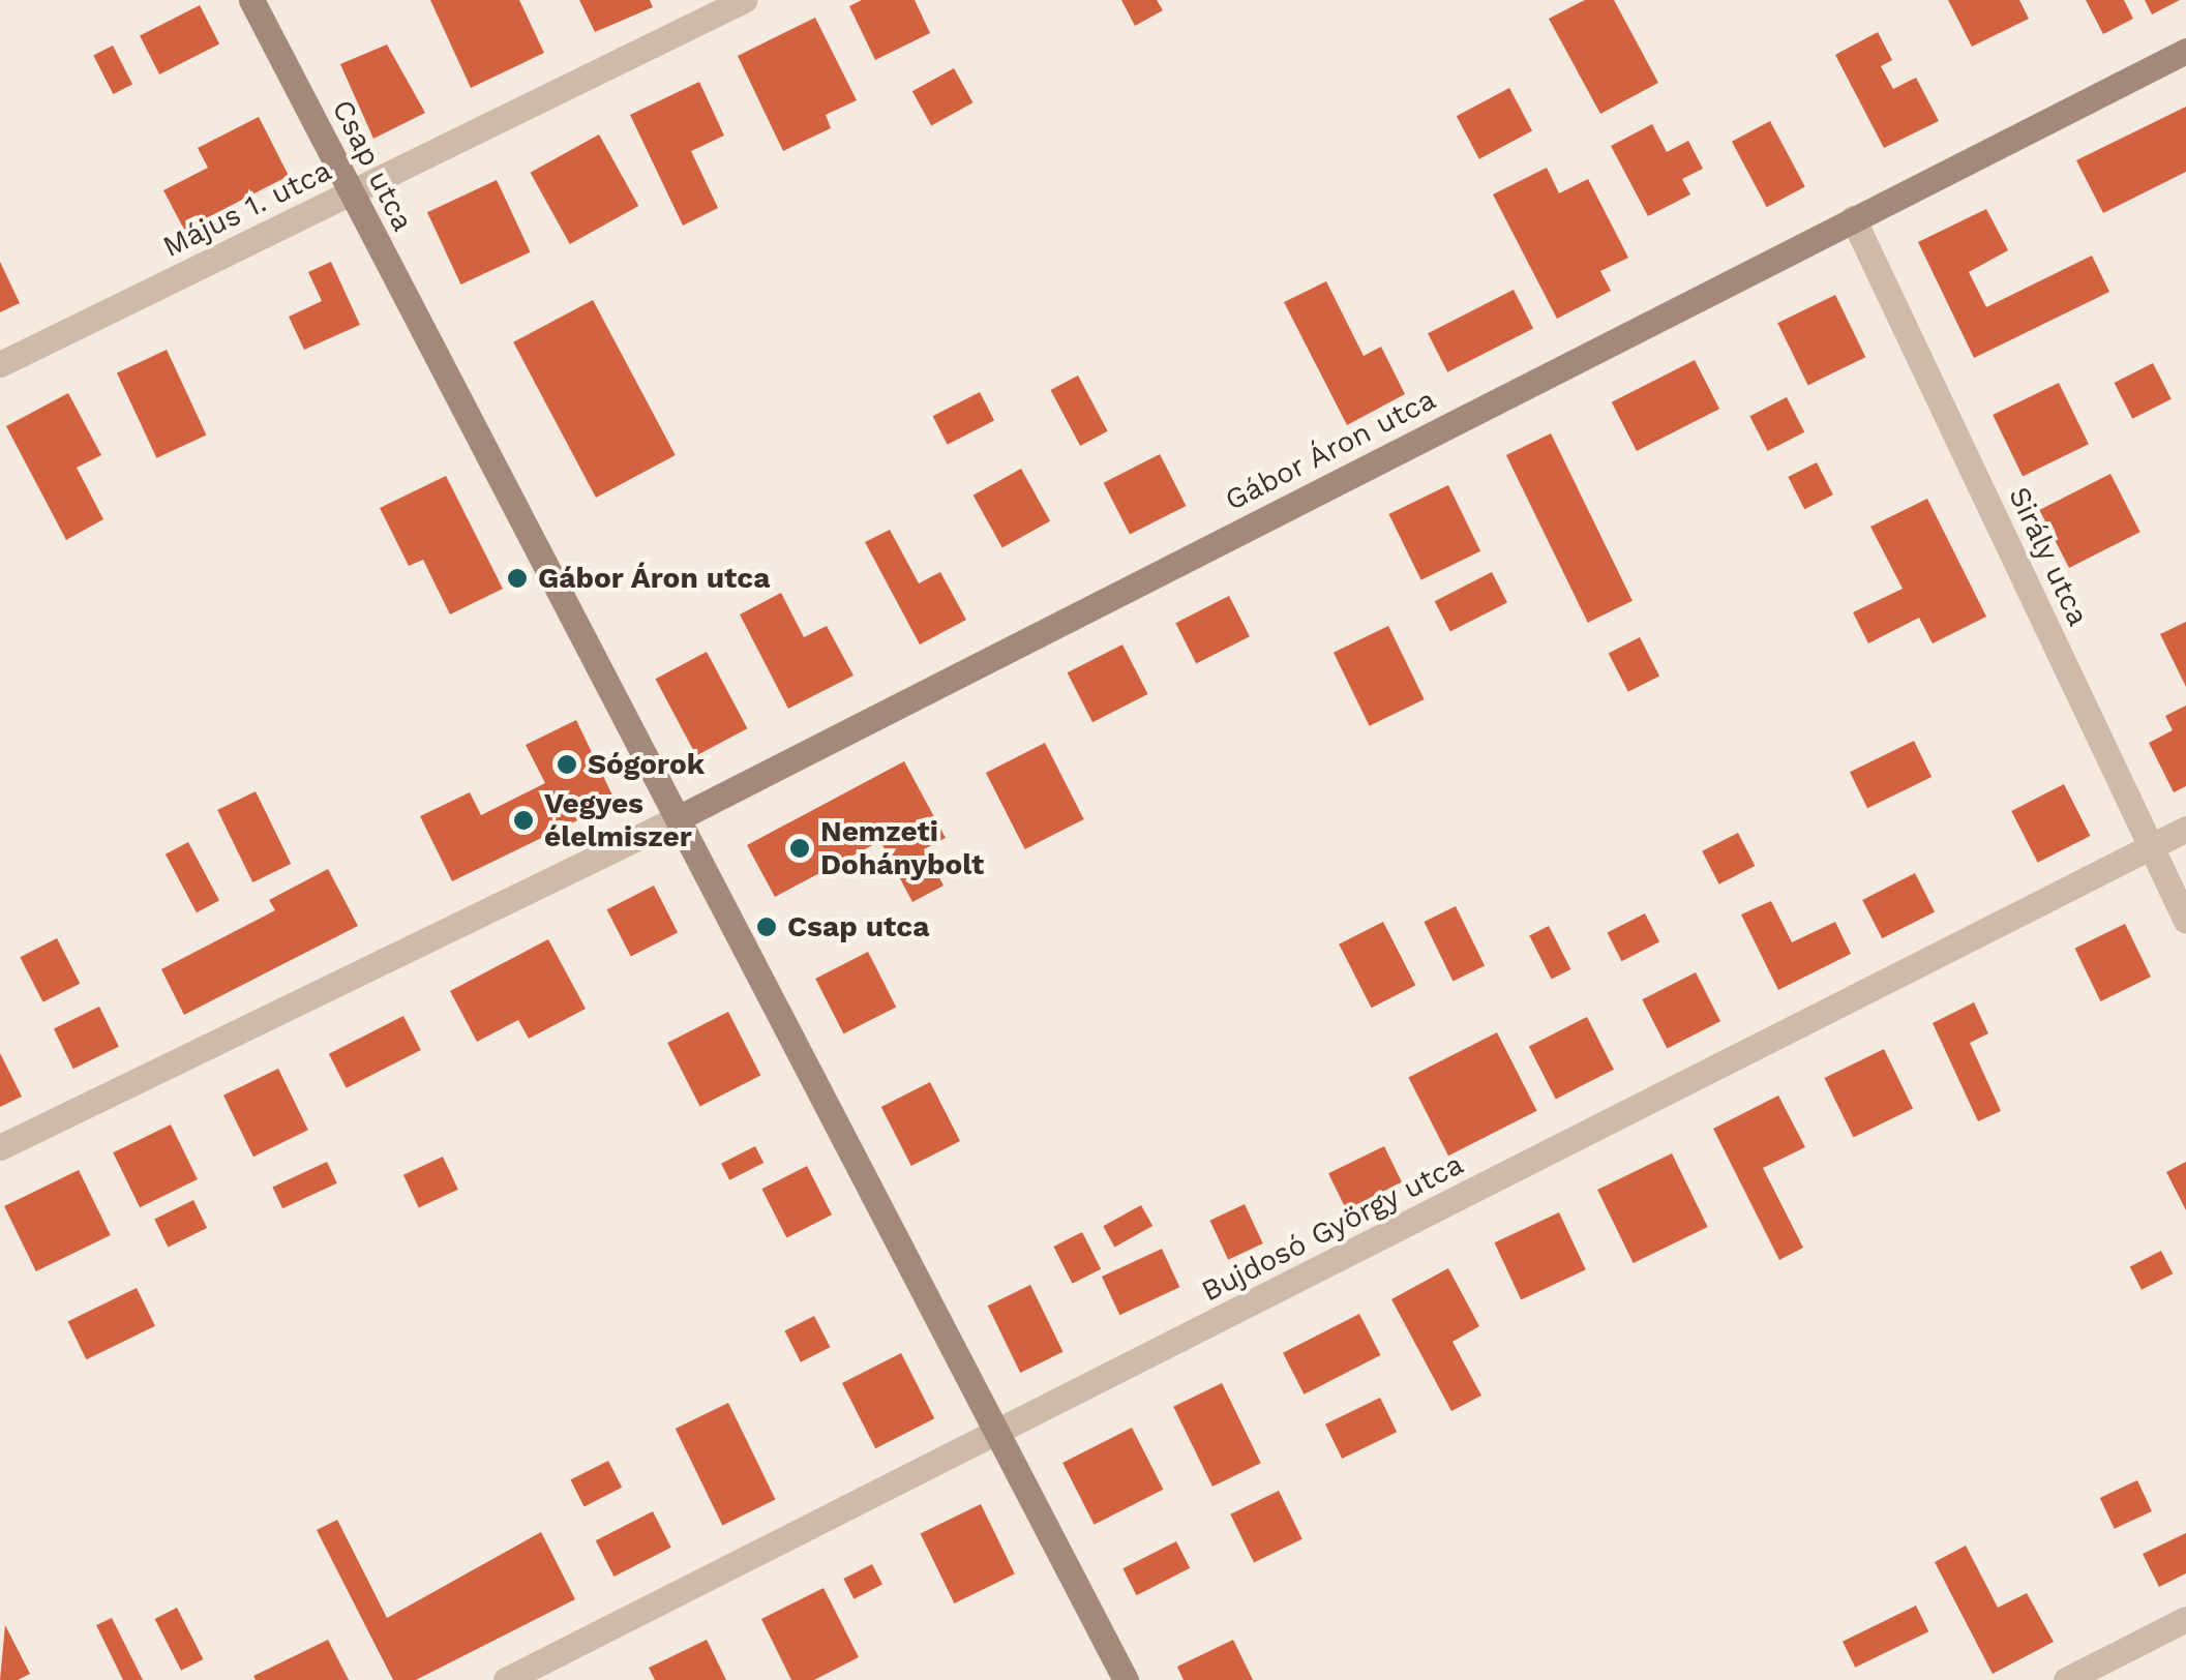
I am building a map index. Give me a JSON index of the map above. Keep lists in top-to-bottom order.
{
  "streets": {
    "street": [
      "Csap utca",
      "Május 1. utca",
      "Gábor Áron utca",
      "Sirály utca",
      "Bujdosó György utca"
    ]
  },
  "crossings": [
    ["Csap utca", "Május 1. utca"],
    ["Csap utca", "Gábor Áron utca"],
    ["Csap utca", "Bujdosó György utca"],
    ["Gábor Áron utca", "Sirály utca"],
    ["Sirály utca", "Bujdosó György utca"]
  ],
  "places": [
    "Gábor Áron utca",
    "Sógorok",
    "Vegyes élelmiszer",
    "Nemzeti Dohánybolt",
    "Csap utca"
  ]
}
